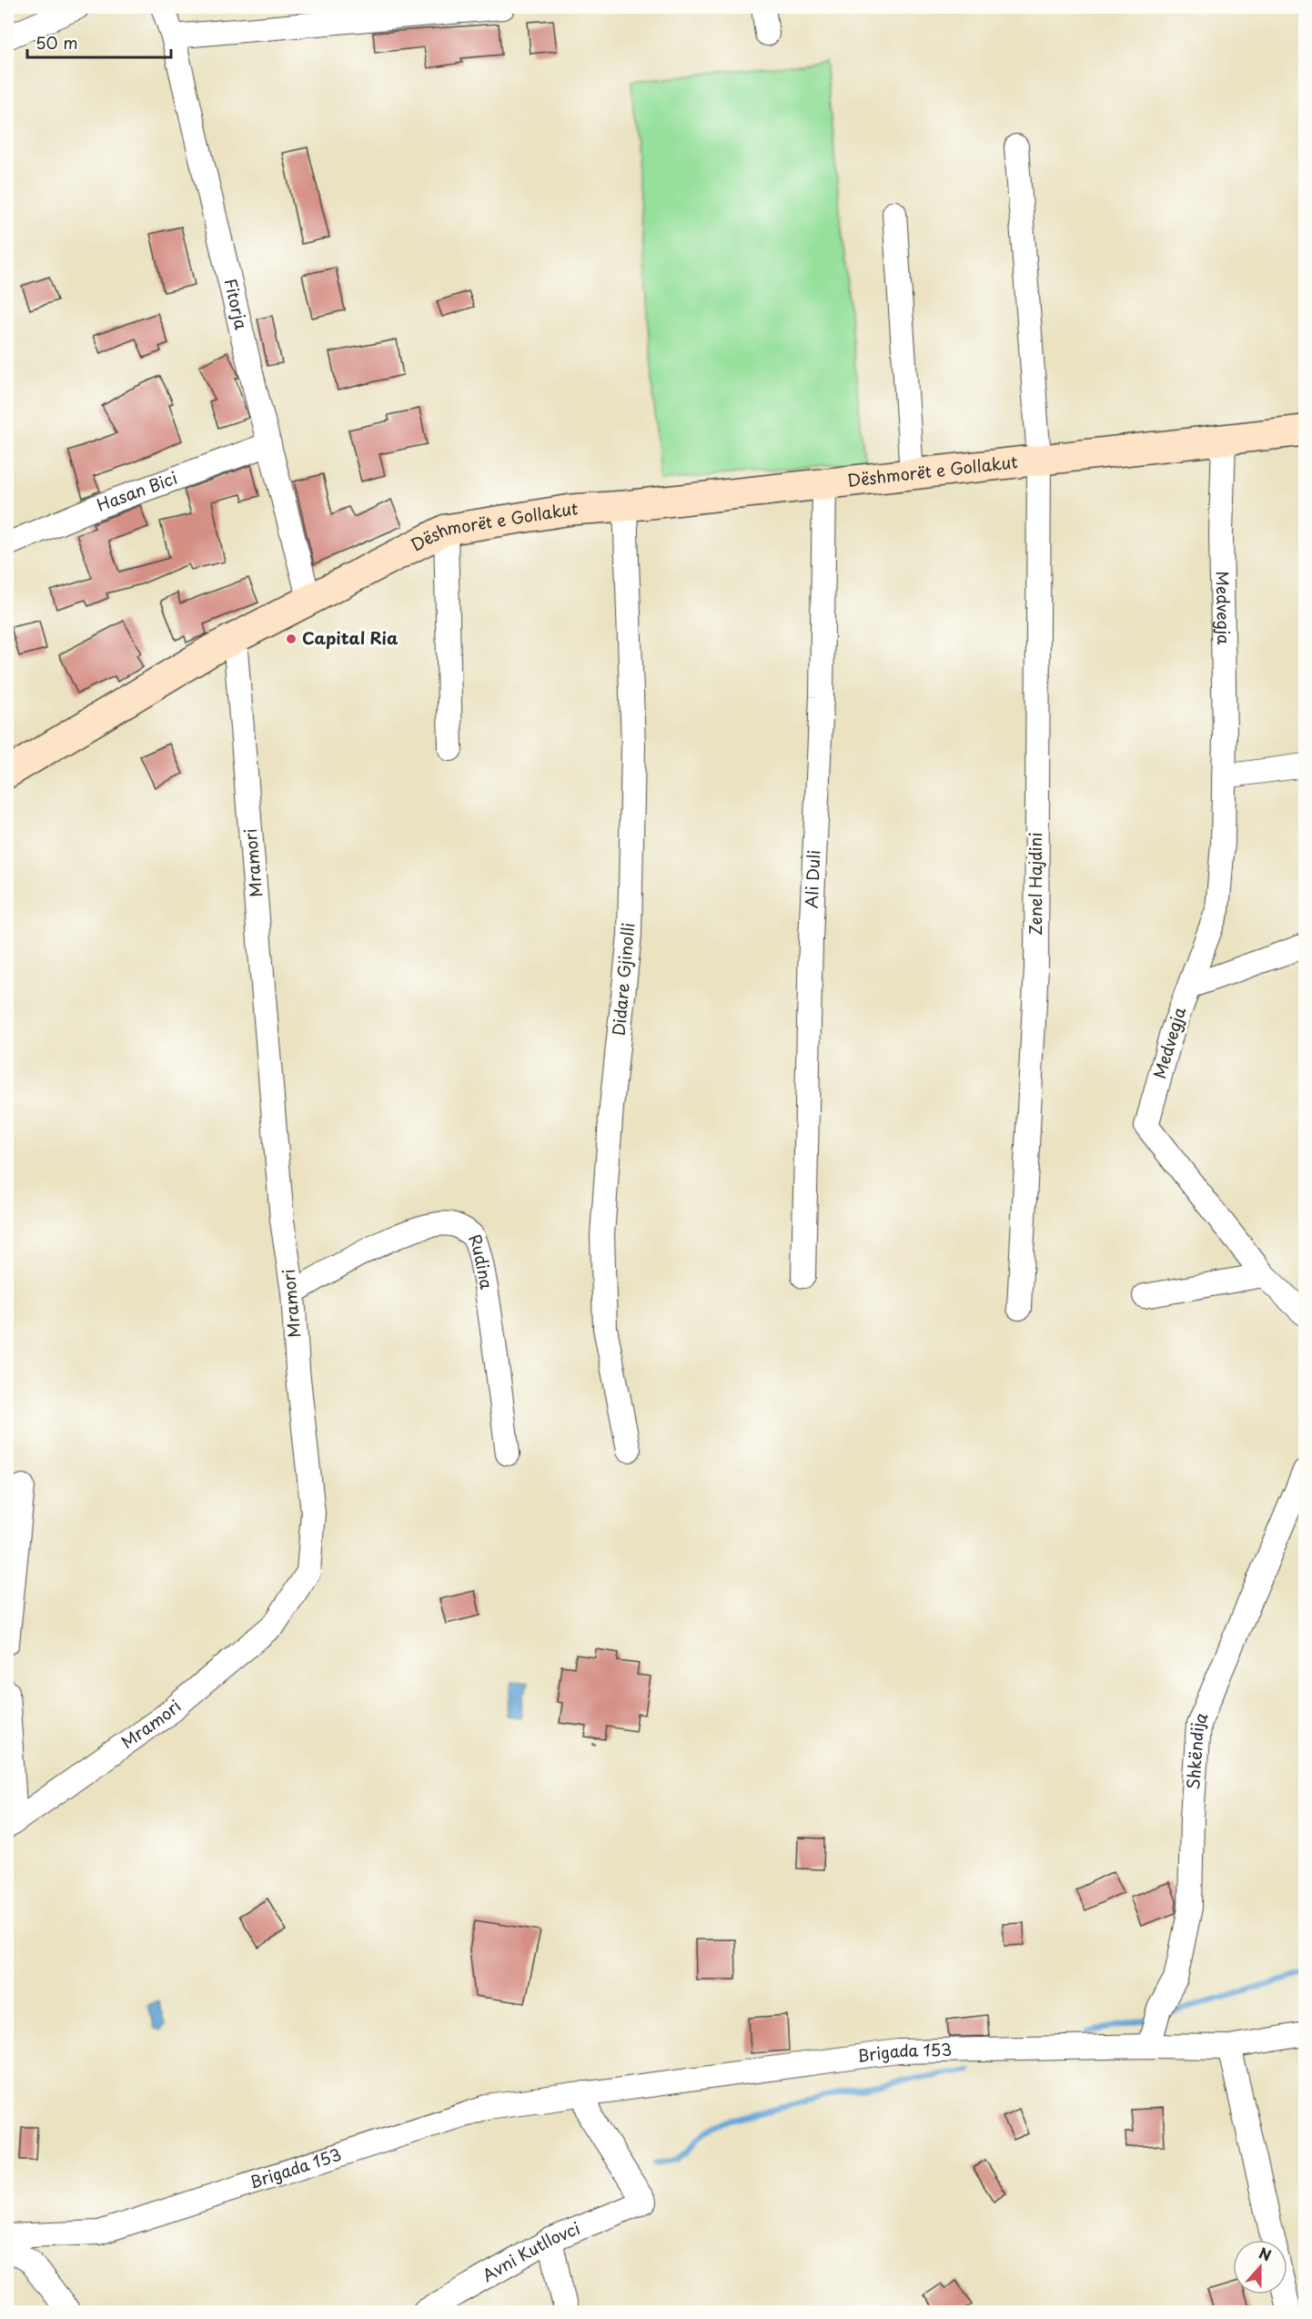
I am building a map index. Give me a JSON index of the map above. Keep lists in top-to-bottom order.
{
  "streets": {
    "street": [
      "Fitorja",
      "Dëshmorët e Gollakut",
      "Hasan Bici",
      "Medvegja",
      "Mramori",
      "Ali Duli",
      "Zenel Hajdini",
      "Didare Gjinolli",
      "Rudina",
      "Shkëndija",
      "Brigada 153",
      "Avni Kutllovci"
    ]
  },
  "crossings": [
    ["Fitorja", "Dëshmorët e Gollakut"],
    ["Fitorja", "Hasan Bici"],
    ["Dëshmorët e Gollakut", "Medvegja"],
    ["Dëshmorët e Gollakut", "Mramori"],
    ["Dëshmorët e Gollakut", "Ali Duli"],
    ["Dëshmorët e Gollakut", "Zenel Hajdini"],
    ["Dëshmorët e Gollakut", "Didare Gjinolli"],
    ["Mramori", "Rudina"],
    ["Shkëndija", "Brigada 153"],
    ["Brigada 153", "Avni Kutllovci"]
  ],
  "places": ["Capital Ria"],
  "scale_bar": "50 m",
  "north": "top"
}
